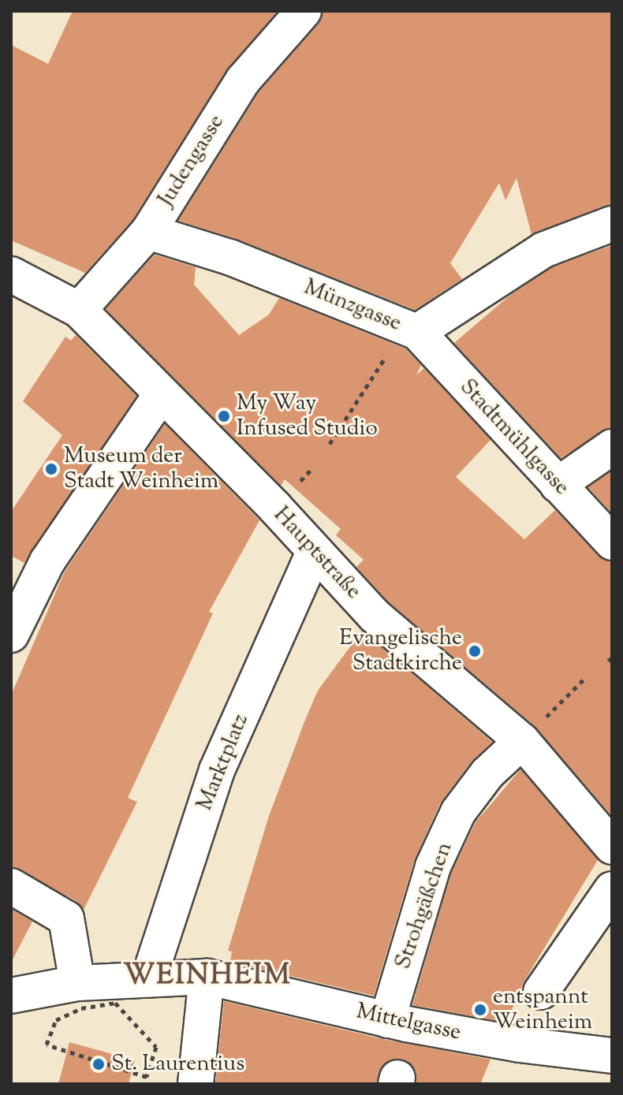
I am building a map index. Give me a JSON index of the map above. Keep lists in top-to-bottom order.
{
  "streets": {
    "street": [
      "Judengasse",
      "Münzgasse",
      "Stadtmühlgasse",
      "Hauptstraße",
      "Marktplatz",
      "Strohgäßchen",
      "Mittelgasse"
    ]
  },
  "crossings": [
    ["Judengasse", "Münzgasse"],
    ["Judengasse", "Hauptstraße"],
    ["Münzgasse", "Stadtmühlgasse"],
    ["Hauptstraße", "Marktplatz"],
    ["Hauptstraße", "Strohgäßchen"],
    ["Marktplatz", "Mittelgasse"],
    ["Strohgäßchen", "Mittelgasse"]
  ],
  "districts": ["WEINHEIM"],
  "places": [
    "My Way Infused Studio",
    "Museum der Stadt Weinheim",
    "Evangelische Stadtkirche",
    "entspannt Weinheim",
    "St. Laurentius"
  ]
}
